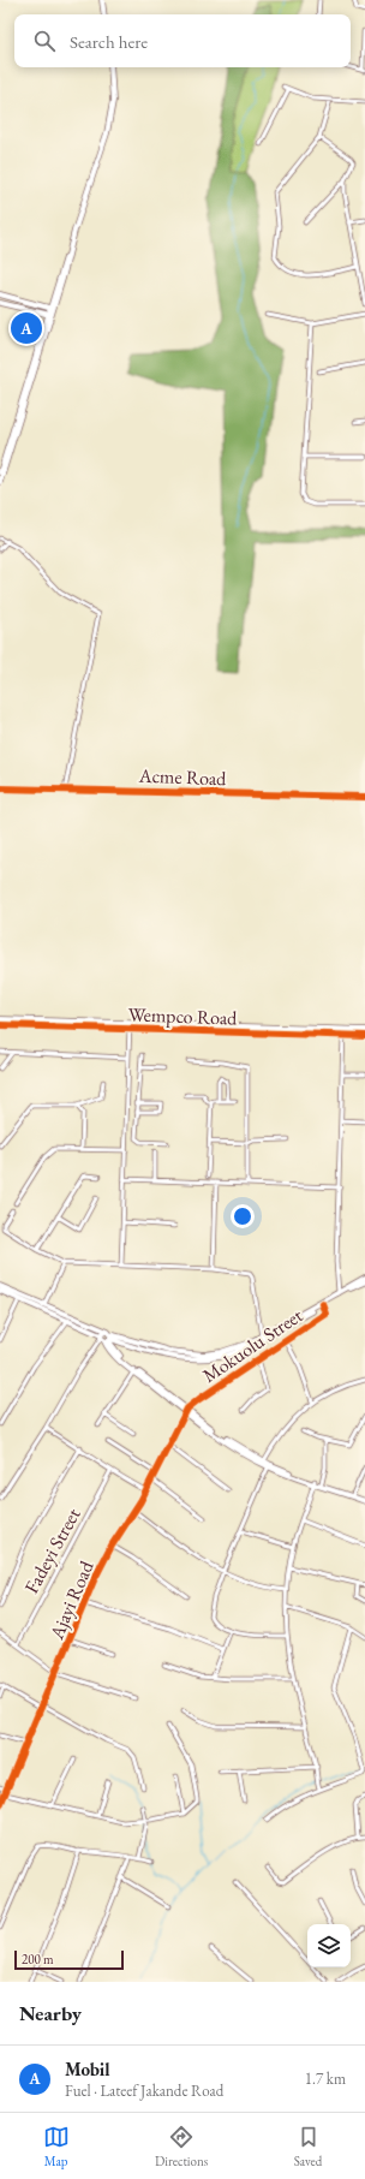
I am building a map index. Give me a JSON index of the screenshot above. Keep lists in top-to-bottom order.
{
  "streets": {
    "main road": ["Acme Road", "Wempco Road"],
    "street": ["Mokuolu Street", "Fadeyi Street", "Ajayi Road"]
  },
  "crossings": [
    ["Mokuolu Street", "Ajayi Road"]
  ],
  "scale_bar": "200 m",
  "page": {
    "search": "Search here",
    "pins": "A",
    "scale": "200 m",
    "heading": "Nearby",
    "list": [
      {
        "mark": "A",
        "name": "Mobil",
        "note": "Fuel · Lateef Jakande Road",
        "value": "1.7 km"
      }
    ],
    "nav": ["Map", "Directions", "Saved"]
  }
}
